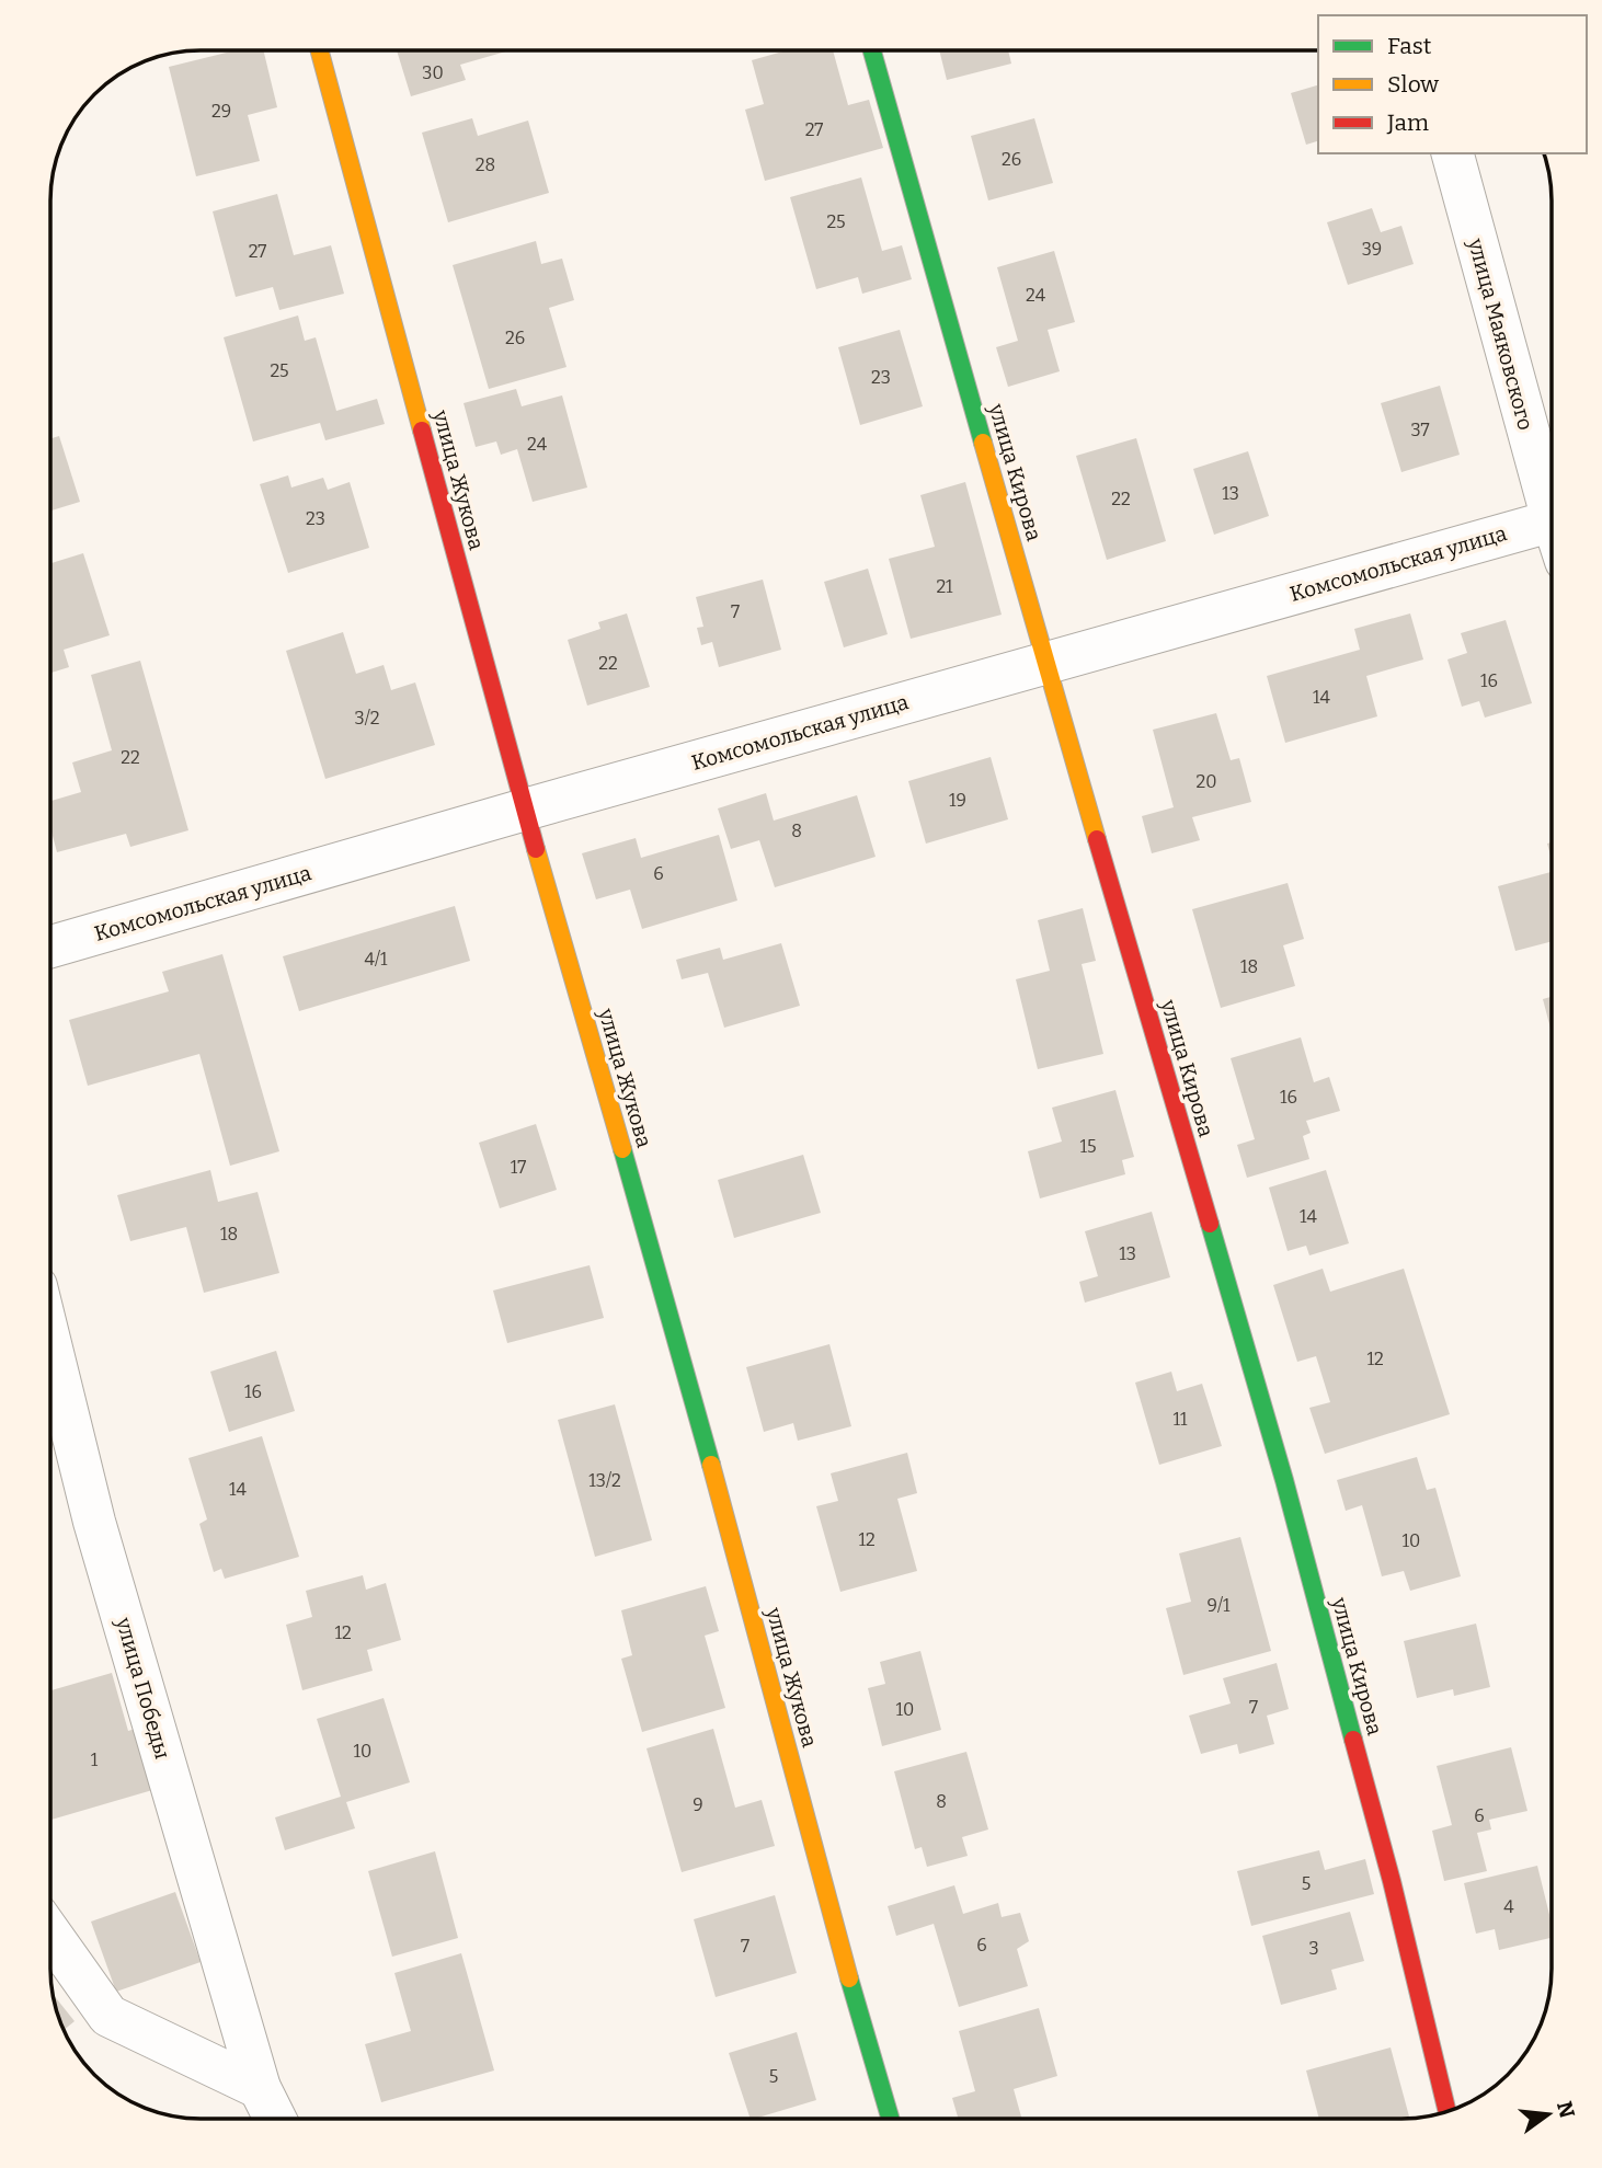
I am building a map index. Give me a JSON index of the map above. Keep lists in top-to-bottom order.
{
  "streets": {
    "street": [
      "улица Маяковского",
      "улица Кирова",
      "улица Жукова",
      "Комсомольская улица",
      "улица Победы"
    ]
  },
  "crossings": [
    ["улица Кирова", "Комсомольская улица"],
    ["улица Жукова", "Комсомольская улица"]
  ],
  "house_numbers": [
    "30",
    "29",
    "27",
    "26",
    "28",
    "25",
    "39",
    "27",
    "24",
    "26",
    "25",
    "23",
    "37",
    "24",
    "13",
    "22",
    "23",
    "21",
    "7",
    "22",
    "16",
    "14",
    "3/2",
    "22",
    "20",
    "19",
    "8",
    "6",
    "4/1",
    "18",
    "16",
    "15",
    "17",
    "14",
    "18",
    "13",
    "12",
    "16",
    "11",
    "13/2",
    "14",
    "12",
    "10",
    "9/1",
    "12",
    "7",
    "10",
    "10",
    "1",
    "8",
    "9",
    "6",
    "5",
    "4",
    "6",
    "7",
    "3",
    "5"
  ],
  "legend": ["Fast", "Slow", "Jam"],
  "north": "right"
}
